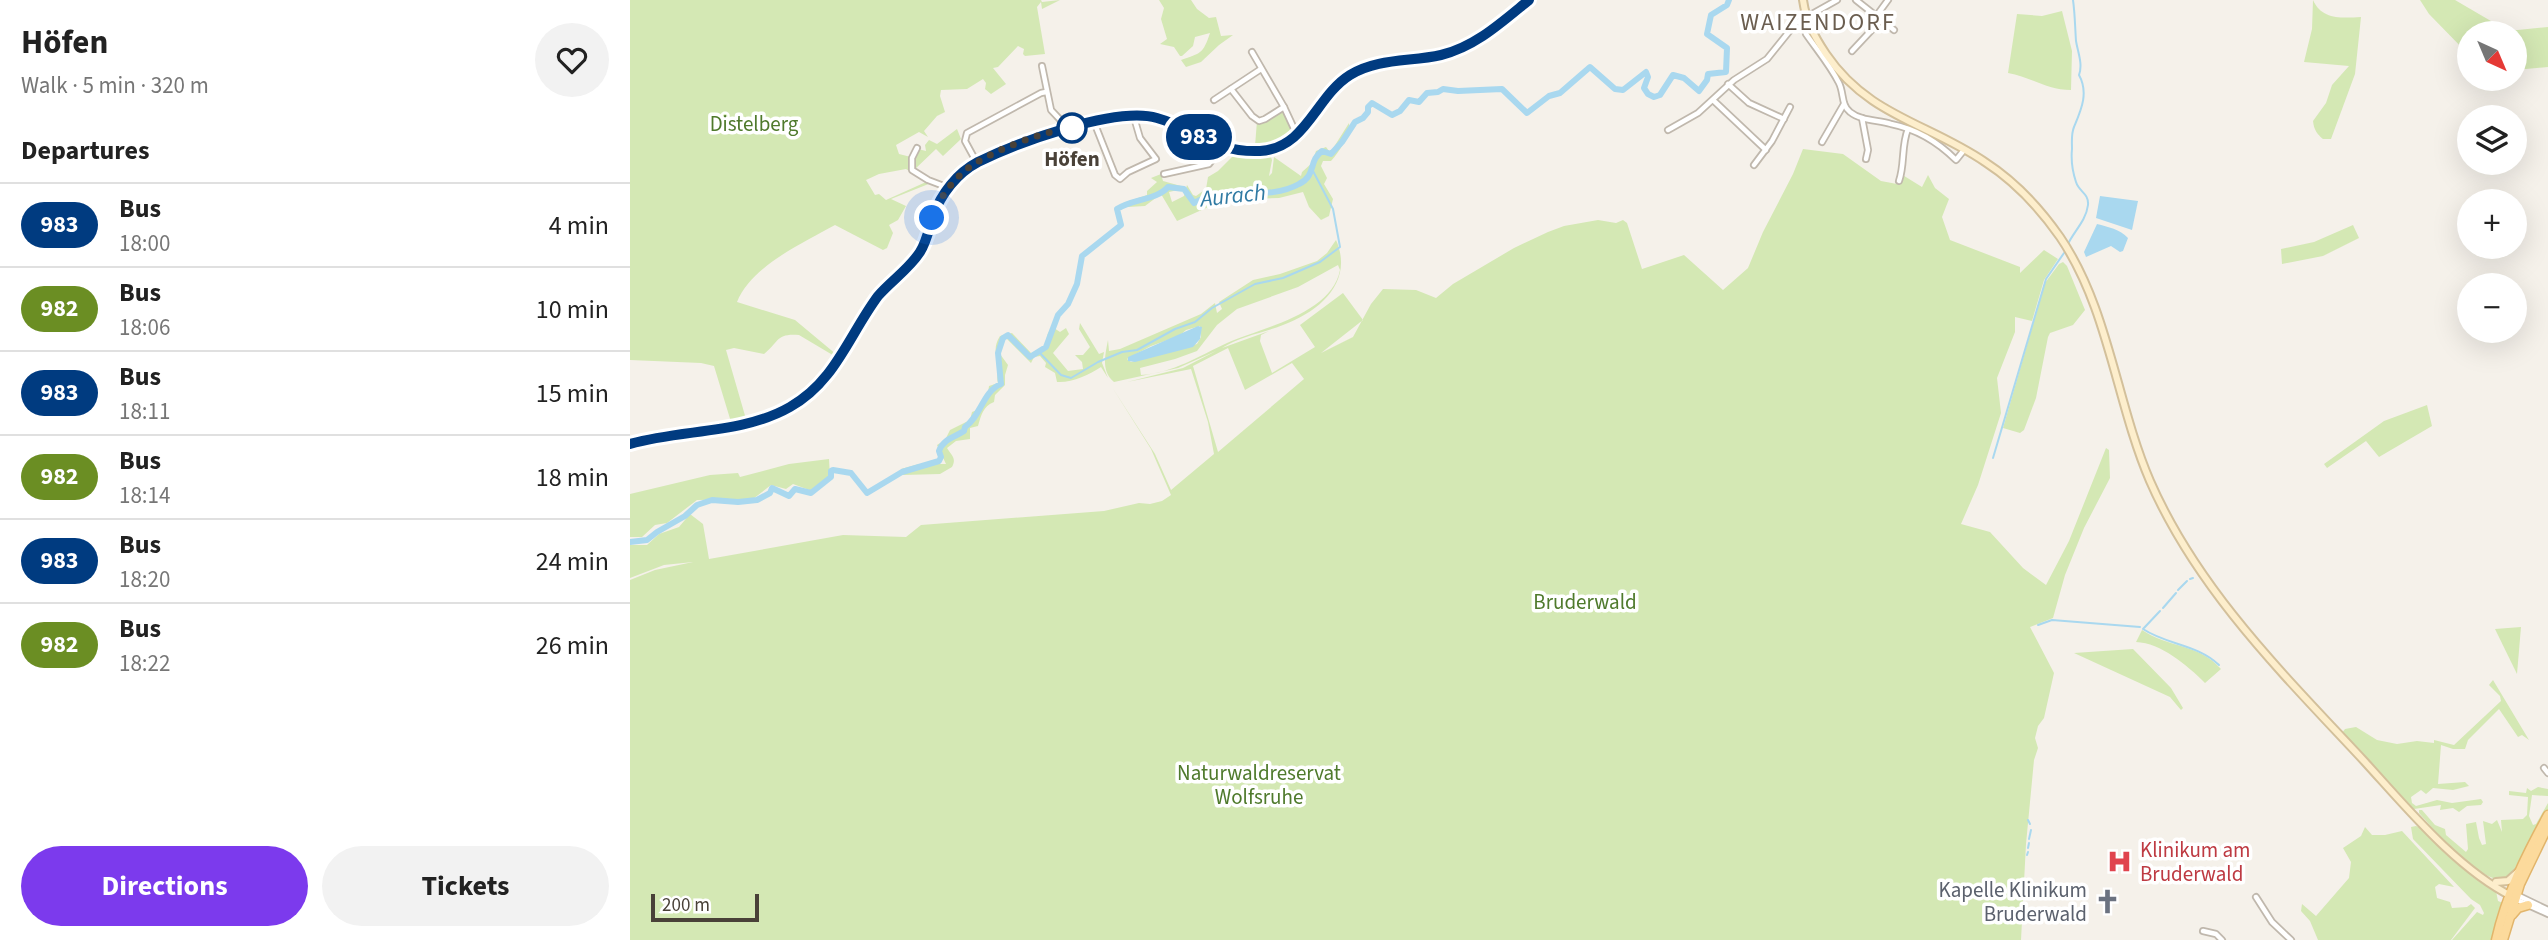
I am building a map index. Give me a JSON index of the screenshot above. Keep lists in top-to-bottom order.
{
  "districts": ["WAIZENDORF"],
  "water": ["Aurach"],
  "parks": ["Distelberg", "Bruderwald", "Naturwaldreservat Wolfsruhe"],
  "places": {
    "other": ["Höfen"],
    "hospital": ["Klinikum am Bruderwald"],
    "church": ["Kapelle Klinikum Bruderwald"]
  },
  "lines": ["bus line 983"],
  "scale_bar": "200 m",
  "north": "bottom right",
  "page": {
    "heading": [
      ["Höfen", "Walk · 5 min · 320 m"],
      "Departures"
    ],
    "on_map": "983",
    "map_buttons": ["+", "−"],
    "list": [
      {
        "mark": "983",
        "name": "Bus",
        "note": "18:00",
        "value": "4 min"
      },
      {
        "mark": "982",
        "name": "Bus",
        "note": "18:06",
        "value": "10 min"
      },
      {
        "mark": "983",
        "name": "Bus",
        "note": "18:11",
        "value": "15 min"
      },
      {
        "mark": "982",
        "name": "Bus",
        "note": "18:14",
        "value": "18 min"
      },
      {
        "mark": "983",
        "name": "Bus",
        "note": "18:20",
        "value": "24 min"
      },
      {
        "mark": "982",
        "name": "Bus",
        "note": "18:22",
        "value": "26 min"
      }
    ],
    "buttons": ["Directions", "Tickets"],
    "scale": "200 m"
  }
}
